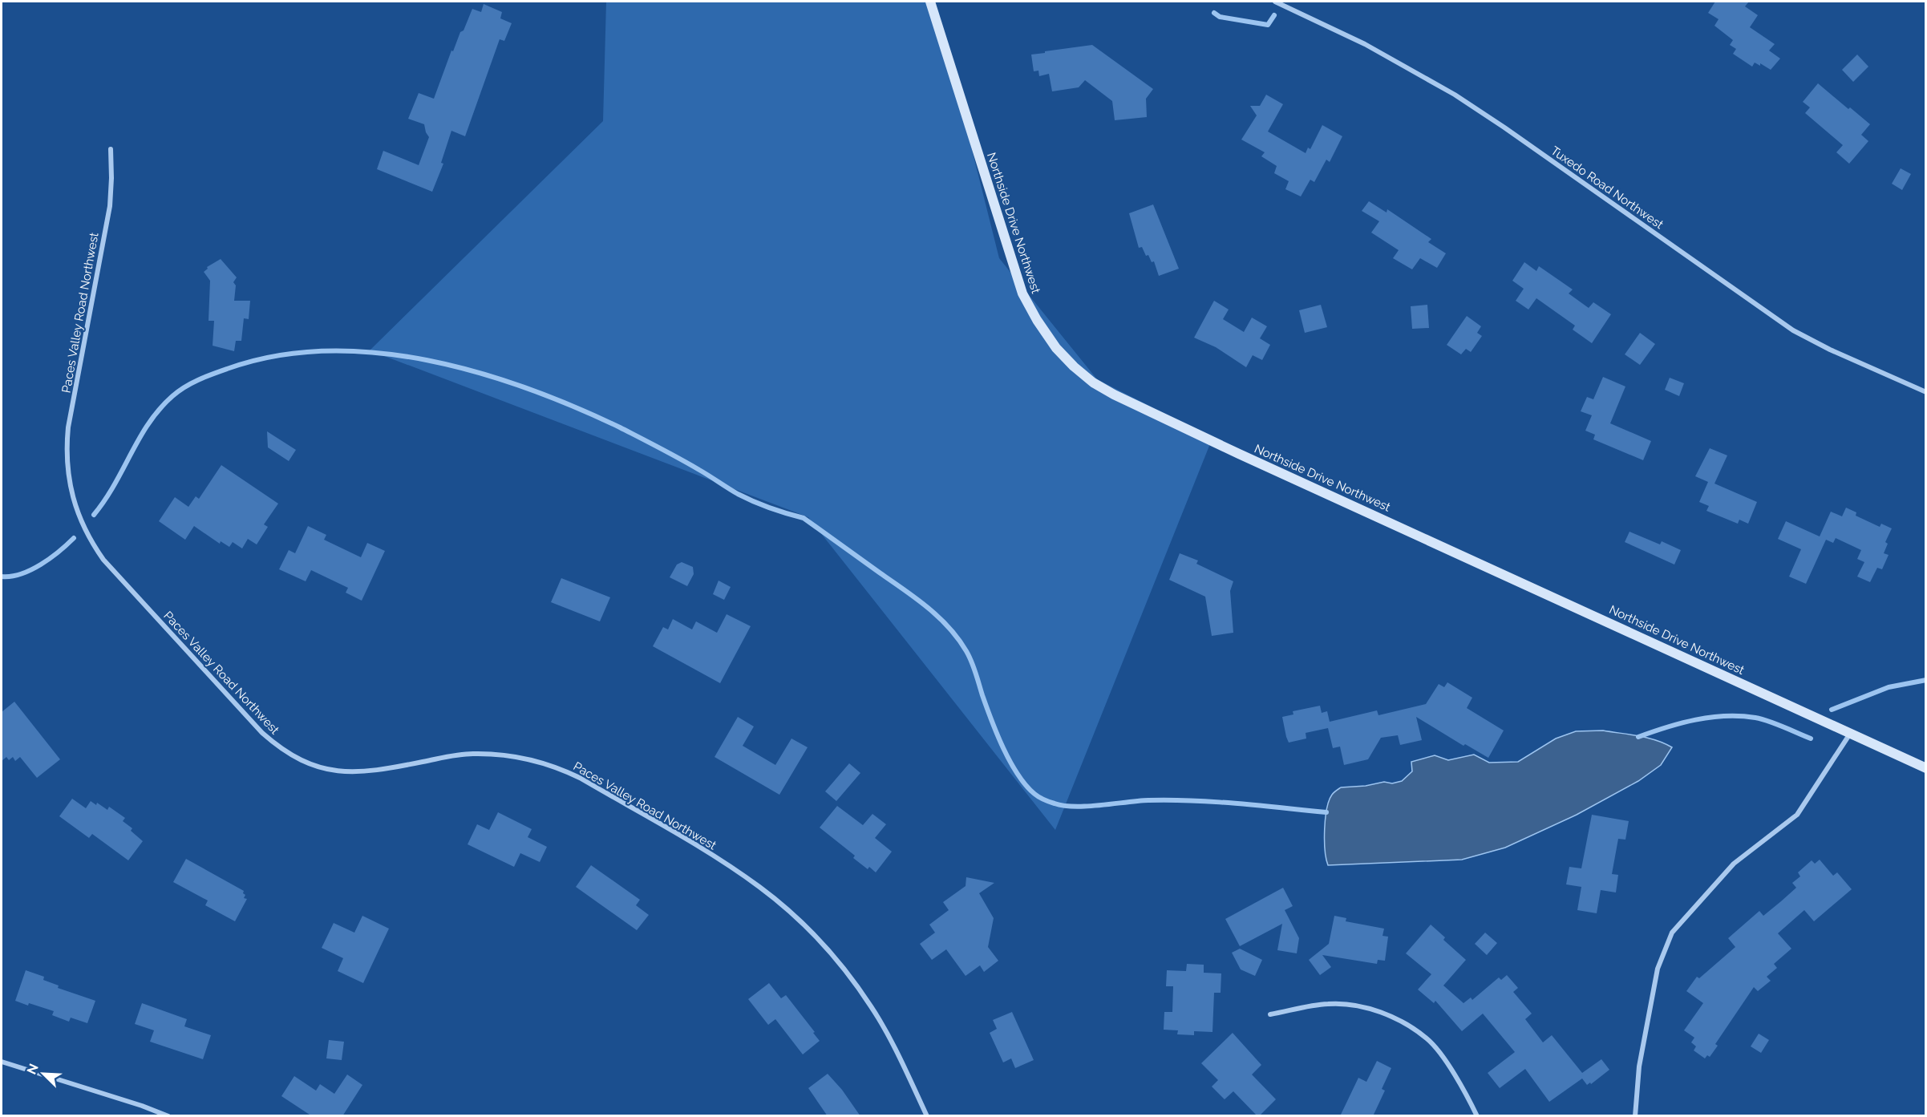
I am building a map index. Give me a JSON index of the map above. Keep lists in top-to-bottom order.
{
  "streets": {
    "street": ["Tuxedo Road Northwest", "Northside Drive Northwest", "Paces Valley Road Northwest"]
  },
  "north": "top left"
}
